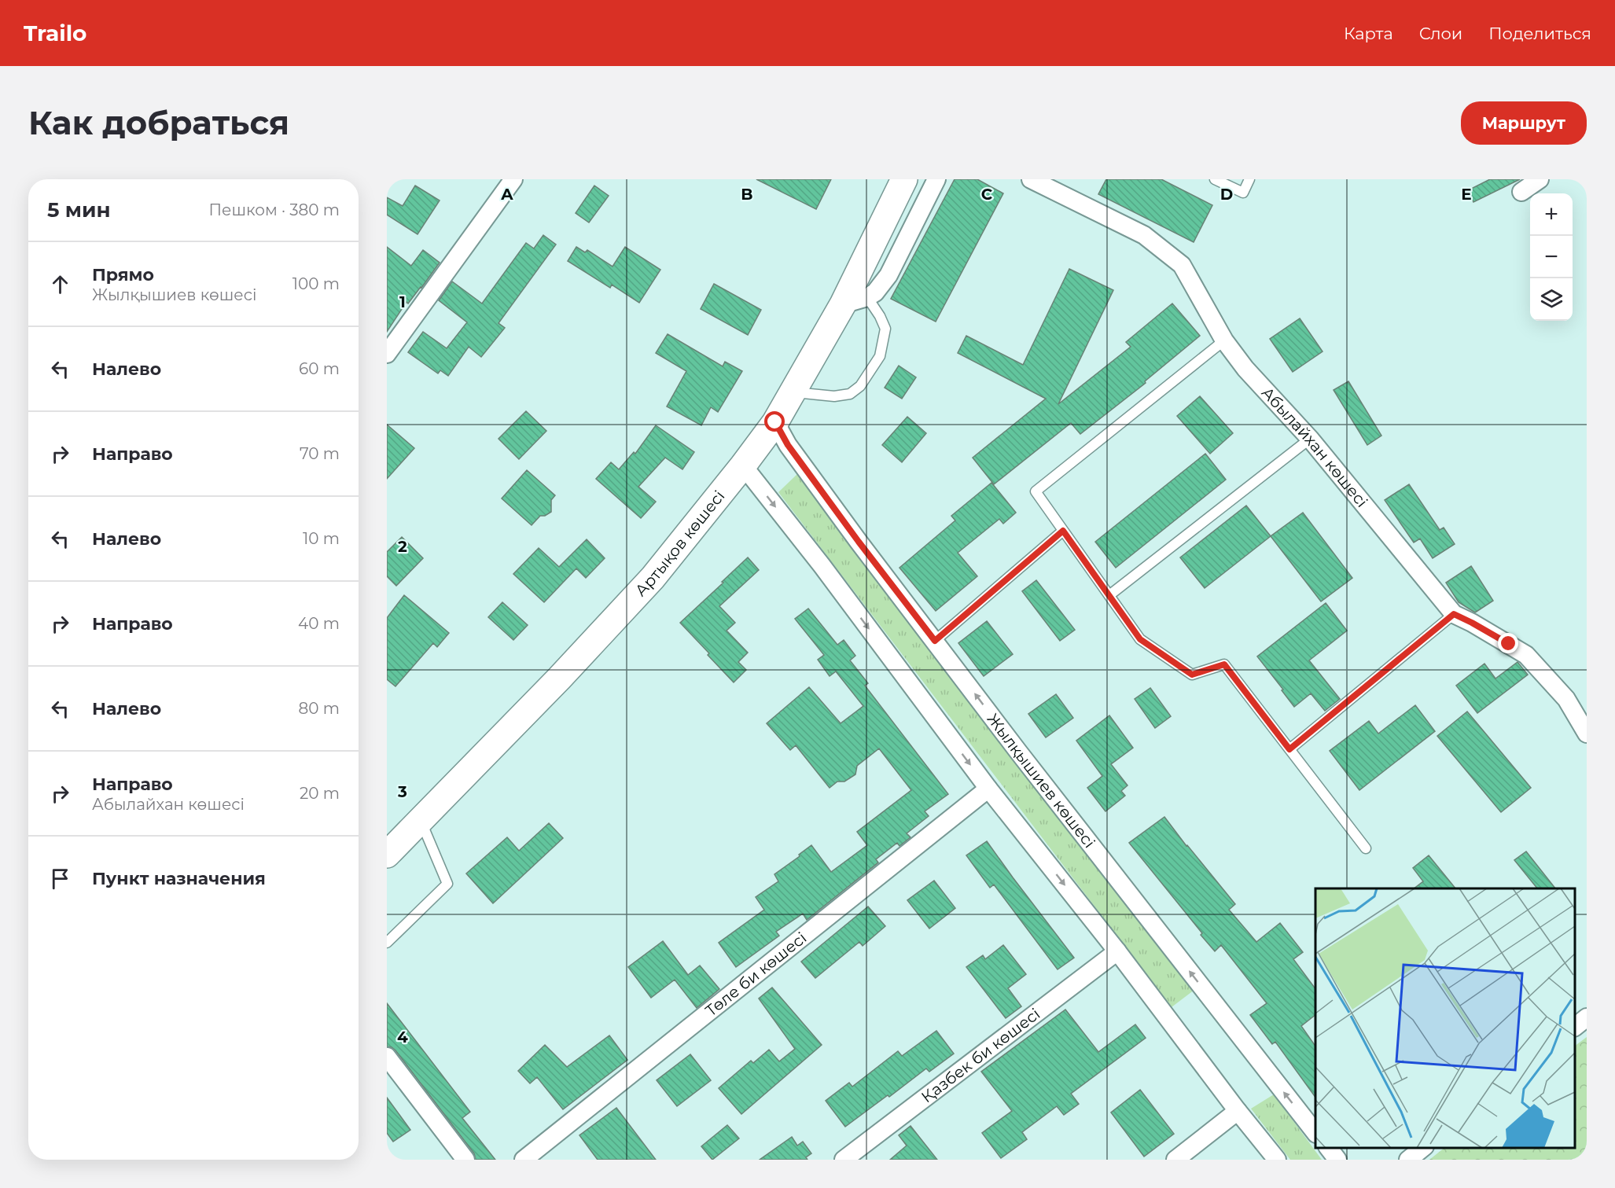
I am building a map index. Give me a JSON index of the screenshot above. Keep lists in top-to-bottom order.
{
  "streets": {
    "highway": ["Артықов көшесі"],
    "street": [
      "Абылайхан көшесі",
      "Жылқышиев көшесі",
      "Төле би көшесі",
      "Қазбек би көшесі"
    ]
  },
  "crossings": [
    ["Артықов көшесі", "Жылқышиев көшесі"]
  ],
  "page": {
    "header": "Trailo",
    "nav": ["Карта", "Слои", "Поделиться"],
    "buttons": "Маршрут",
    "title": "Как добраться",
    "heading": ["5 мин", "Пешком · 380 m"],
    "map_buttons": ["+", "−"],
    "list": [
      ["Прямо", "Жылқышиев көшесі", "100 m"],
      ["Налево", "60 m"],
      ["Направо", "70 m"],
      ["Налево", "10 m"],
      ["Направо", "40 m"],
      ["Налево", "80 m"],
      ["Направо", "Абылайхан көшесі", "20 m"],
      "Пункт назначения"
    ]
  },
  "grid": {
    "columns": [
      "A",
      "B",
      "C",
      "D",
      "E"
    ],
    "rows": [
      "1",
      "2",
      "3",
      "4"
    ]
  }
}
